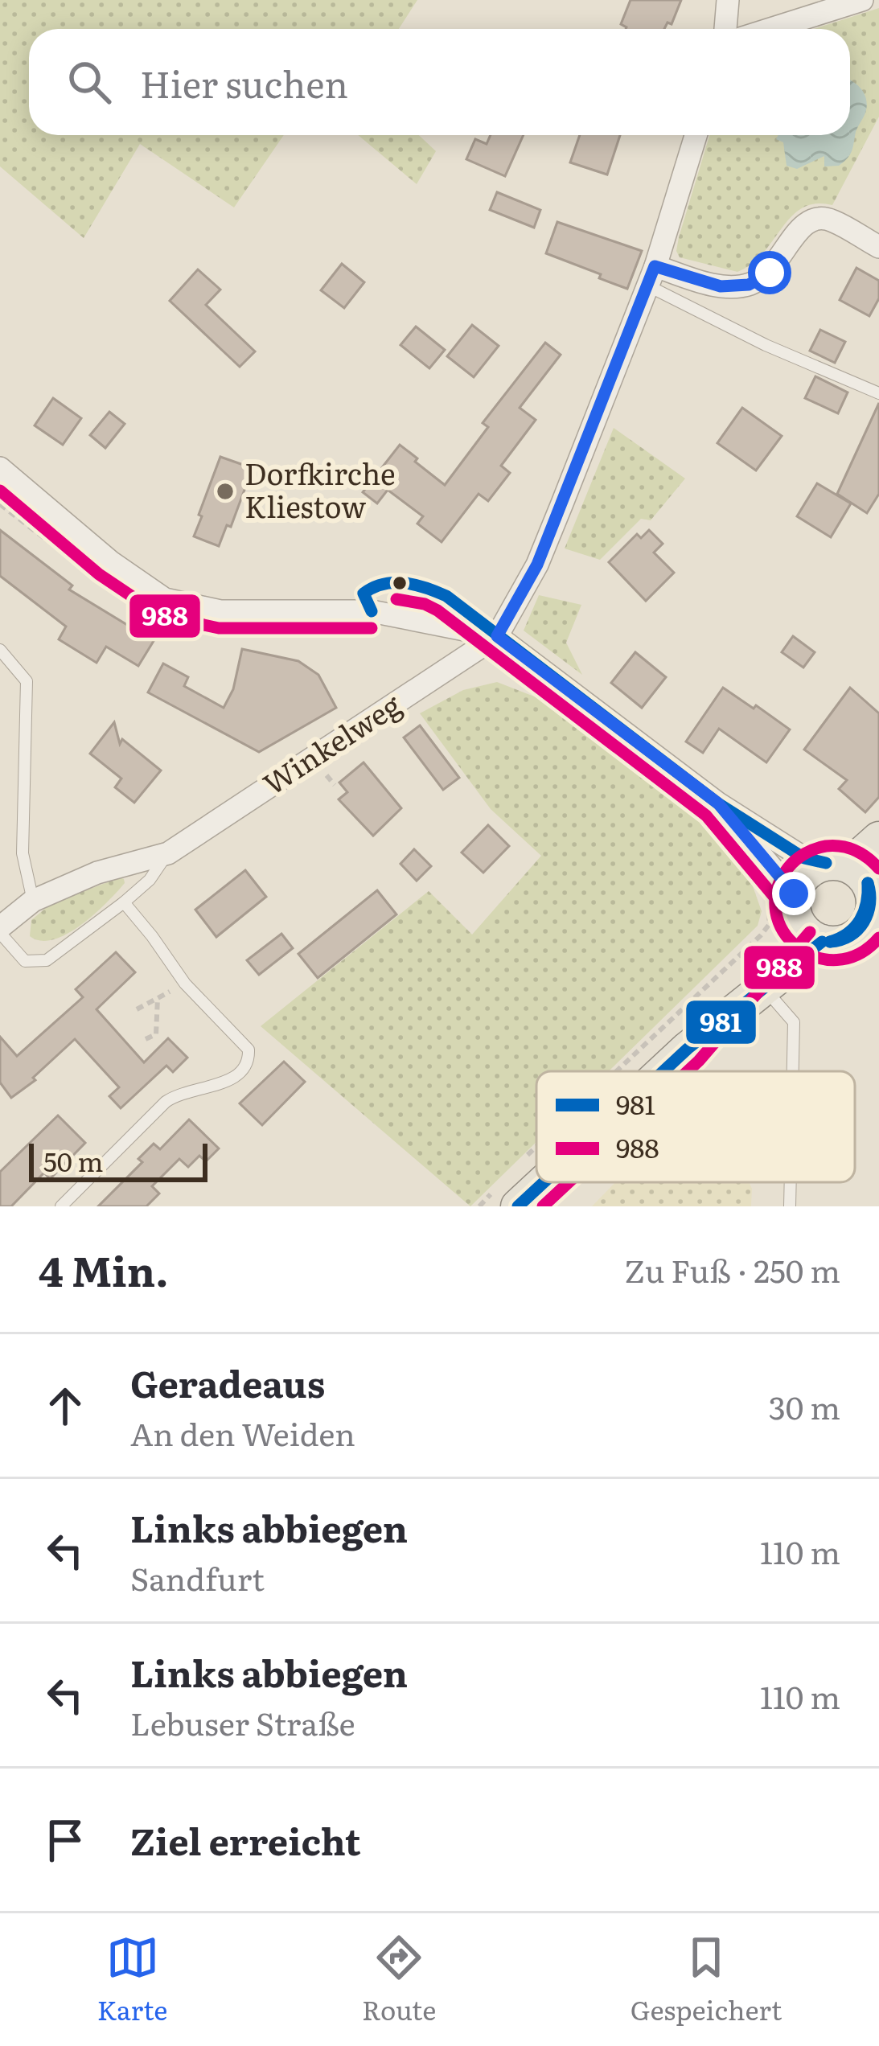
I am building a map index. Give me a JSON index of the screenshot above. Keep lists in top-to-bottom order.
{
  "streets": {
    "street": ["Winkelweg"]
  },
  "places": ["Dorfkirche Kliestow"],
  "lines": ["transit line 988", "transit line 981"],
  "legend": ["981", "988"],
  "scale_bar": "50 m",
  "page": {
    "search": "Hier suchen",
    "scale": "50 m",
    "heading": ["4 Min.", "Zu Fuß · 250 m"],
    "list": [
      ["Geradeaus", "An den Weiden", "30 m"],
      ["Links abbiegen", "Sandfurt", "110 m"],
      ["Links abbiegen", "Lebuser Straße", "110 m"],
      "Ziel erreicht"
    ],
    "nav": ["Karte", "Route", "Gespeichert"]
  }
}
